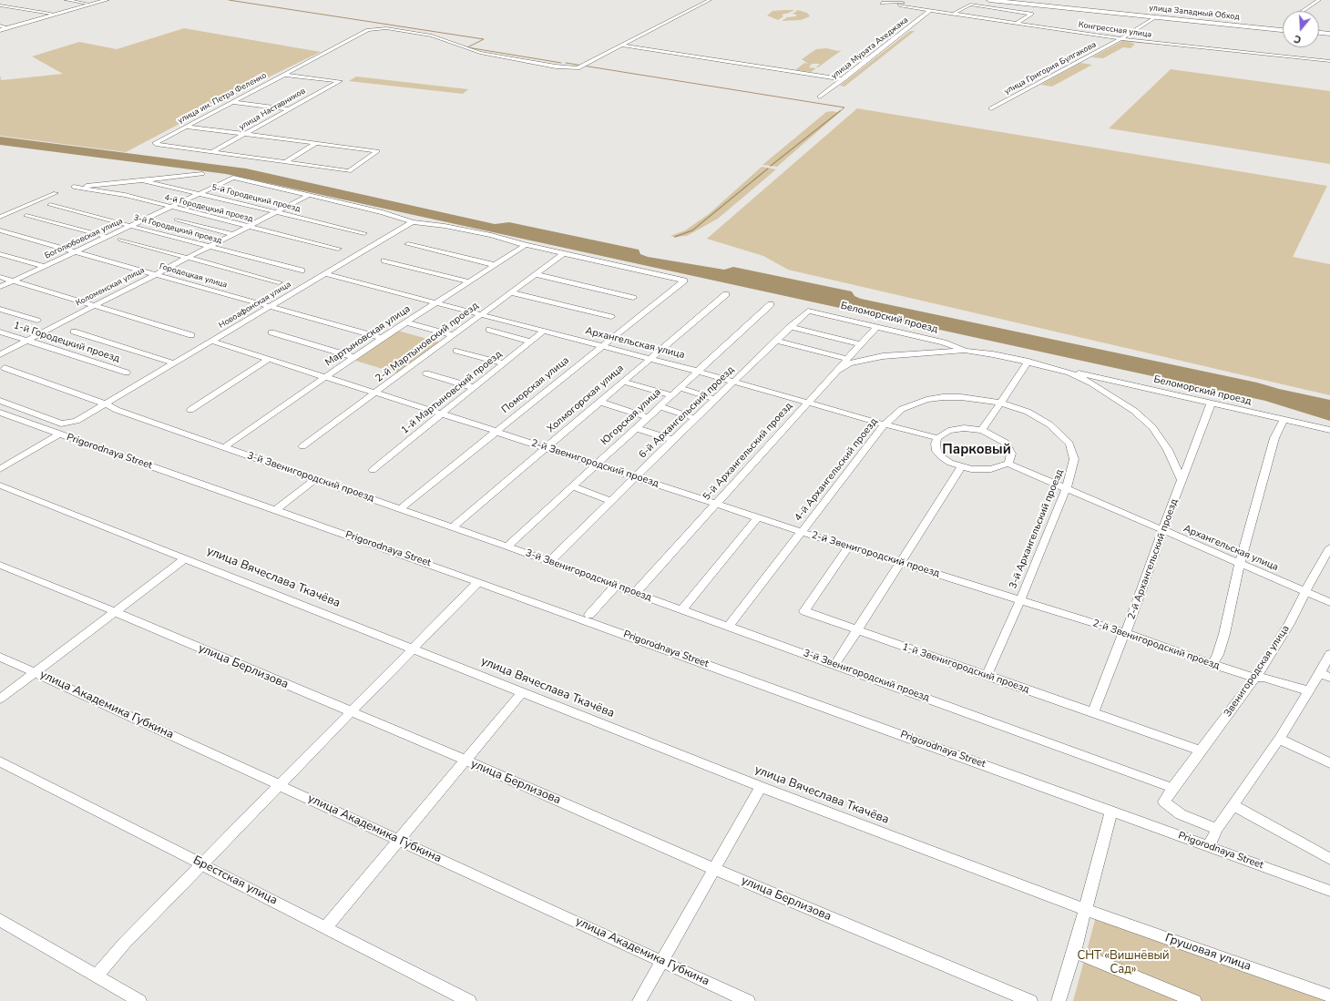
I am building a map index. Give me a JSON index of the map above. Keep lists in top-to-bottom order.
{
  "streets": {
    "highway": ["улица Западный Обход"],
    "street": [
      "Конгрессная улица",
      "улица Мурата Ахеджака",
      "улица Григория Булгакова",
      "улица им. Петра Феленко",
      "улица Наставников",
      "5-й Городецкий проезд",
      "4-й Городецкий проезд",
      "3-й Городецкий проезд",
      "Боголюбовская улица",
      "Городецкая улица",
      "Коломенская улица",
      "Новоафонская улица",
      "Беломорский проезд",
      "Мартыновская улица",
      "1-й Городецкий проезд",
      "2-й Мартыновский проезд",
      "Архангельская улица",
      "Поморская улица",
      "1-й Мартыновский проезд",
      "Холмогорская улица",
      "6-й Архангельский проезд",
      "Югорская улица",
      "Prigorodnaya Street",
      "5-й Архангельский проезд",
      "2-й Звенигородский проезд",
      "4-й Архангельский проезд",
      "3-й Звенигородский проезд",
      "3-й Архангельский проезд",
      "2-й Архангельский проезд",
      "улица Вячеслава Ткачёва",
      "улица Берлизова",
      "1-й Звенигородский проезд",
      "Звенигородская улица",
      "улица Академика Губкина",
      "Брестская улица",
      "Грушовая улица"
    ]
  },
  "crossings": [
    ["улица Западный Обход", "улица Григория Булгакова"],
    ["Конгрессная улица", "улица Мурата Ахеджака"],
    ["Конгрессная улица", "улица Григория Булгакова"],
    ["улица им. Петра Феленко", "улица Наставников"],
    ["5-й Городецкий проезд", "4-й Городецкий проезд"],
    ["5-й Городецкий проезд", "Боголюбовская улица"],
    ["5-й Городецкий проезд", "Коломенская улица"],
    ["4-й Городецкий проезд", "Боголюбовская улица"],
    ["4-й Городецкий проезд", "Коломенская улица"],
    ["3-й Городецкий проезд", "Боголюбовская улица"],
    ["3-й Городецкий проезд", "Коломенская улица"],
    ["Боголюбовская улица", "Городецкая улица"],
    ["Боголюбовская улица", "Коломенская улица"],
    ["Городецкая улица", "Коломенская улица"],
    ["Городецкая улица", "Новоафонская улица"],
    ["Городецкая улица", "Мартыновская улица"],
    ["Коломенская улица", "1-й Городецкий проезд"],
    ["Новоафонская улица", "Архангельская улица"],
    ["Новоафонская улица", "2-й Звенигородский проезд"],
    ["Новоафонская улица", "3-й Звенигородский проезд"],
    ["Беломорский проезд", "6-й Архангельский проезд"],
    ["Беломорский проезд", "5-й Архангельский проезд"],
    ["Беломорский проезд", "2-й Архангельский проезд"],
    ["Мартыновская улица", "Архангельская улица"],
    ["Мартыновская улица", "2-й Звенигородский проезд"],
    ["Мартыновская улица", "3-й Звенигородский проезд"],
    ["2-й Мартыновский проезд", "Архангельская улица"],
    ["2-й Мартыновский проезд", "Поморская улица"],
    ["2-й Мартыновский проезд", "2-й Звенигородский проезд"],
    ["Архангельская улица", "Поморская улица"],
    ["Архангельская улица", "1-й Мартыновский проезд"],
    ["Архангельская улица", "Холмогорская улица"],
    ["Архангельская улица", "6-й Архангельский проезд"],
    ["Архангельская улица", "Югорская улица"],
    ["Архангельская улица", "5-й Архангельский проезд"],
    ["Архангельская улица", "4-й Архангельский проезд"],
    ["Архангельская улица", "3-й Архангельский проезд"],
    ["Архангельская улица", "2-й Архангельский проезд"],
    ["Архангельская улица", "Звенигородская улица"],
    ["Поморская улица", "2-й Звенигородский проезд"],
    ["Поморская улица", "3-й Звенигородский проезд"],
    ["1-й Мартыновский проезд", "2-й Звенигородский проезд"],
    ["Холмогорская улица", "2-й Звенигородский проезд"],
    ["Холмогорская улица", "3-й Звенигородский проезд"],
    ["6-й Архангельский проезд", "2-й Звенигородский проезд"],
    ["6-й Архангельский проезд", "3-й Звенигородский проезд"],
    ["Югорская улица", "2-й Звенигородский проезд"],
    ["Югорская улица", "3-й Звенигородский проезд"],
    ["5-й Архангельский проезд", "2-й Звенигородский проезд"],
    ["5-й Архангельский проезд", "3-й Звенигородский проезд"],
    ["2-й Звенигородский проезд", "4-й Архангельский проезд"],
    ["2-й Звенигородский проезд", "3-й Архангельский проезд"],
    ["2-й Звенигородский проезд", "2-й Архангельский проезд"],
    ["2-й Звенигородский проезд", "1-й Звенигородский проезд"],
    ["2-й Звенигородский проезд", "Звенигородская улица"],
    ["4-й Архангельский проезд", "3-й Звенигородский проезд"],
    ["4-й Архангельский проезд", "3-й Архангельский проезд"],
    ["3-й Звенигородский проезд", "Звенигородская улица"],
    ["3-й Архангельский проезд", "1-й Звенигородский проезд"],
    ["2-й Архангельский проезд", "1-й Звенигородский проезд"],
    ["улица Вячеслава Ткачёва", "Грушовая улица"],
    ["1-й Звенигородский проезд", "Звенигородская улица"]
  ],
  "districts": ["Парковый"],
  "parks": ["СНТ «Вишнёвый Cад»"],
  "north": "bottom"
}
